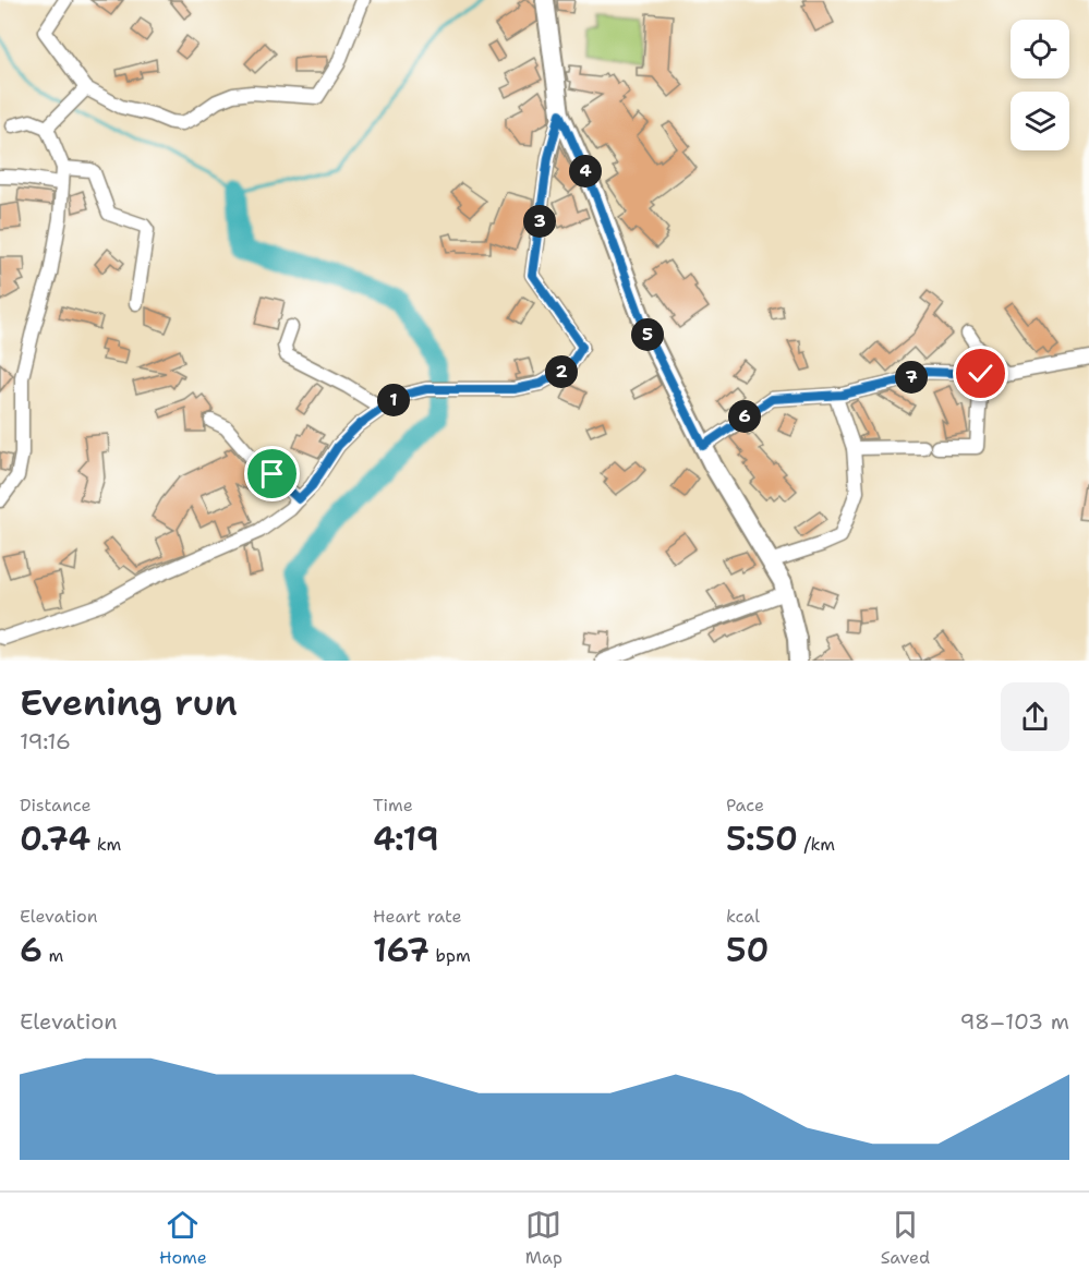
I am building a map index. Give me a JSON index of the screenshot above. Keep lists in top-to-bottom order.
{
  "page": {
    "pins": [
      "4",
      "3",
      "5",
      "2",
      "7",
      "1",
      "6"
    ],
    "heading": ["Evening run", "19:16"],
    "stats": [
      ["Distance", "0.74 km"],
      ["Time", "4:19"],
      ["Pace", "5:50 /km"],
      ["Elevation", "6 m"],
      ["Heart rate", "167 bpm"],
      ["kcal", "50"]
    ],
    "chart": ["Elevation", "98–103 m"],
    "tabs": ["Home", "Map", "Saved"]
  }
}
